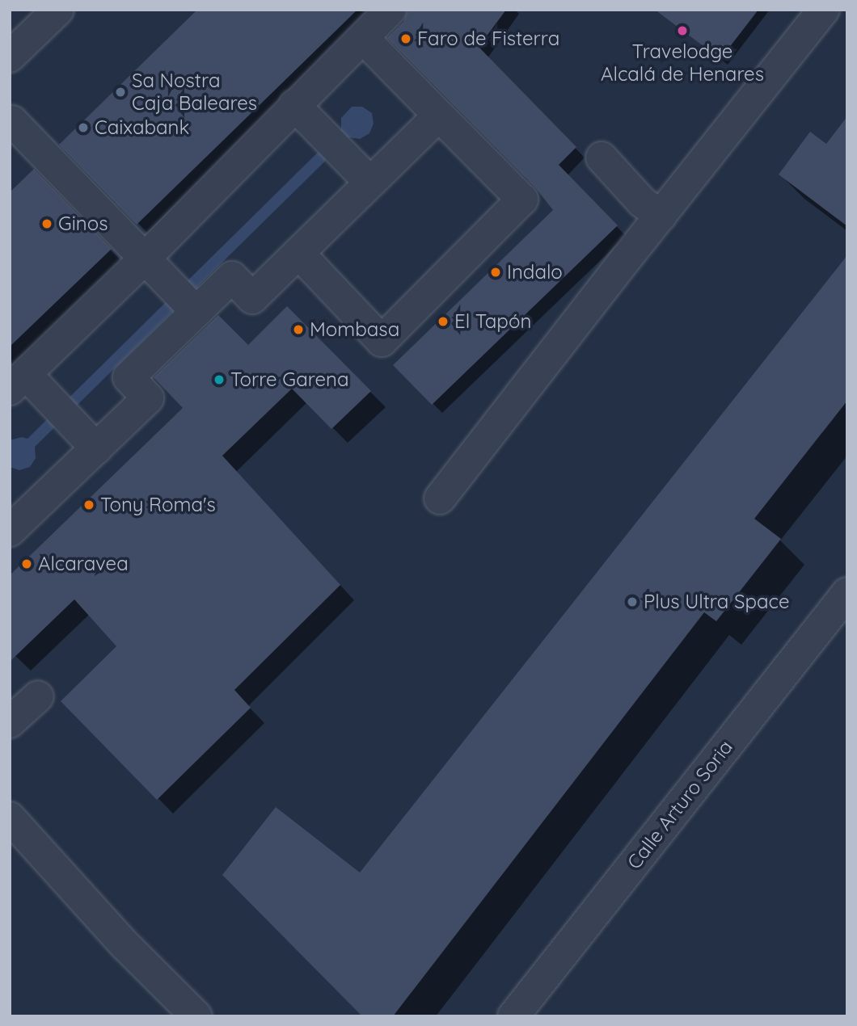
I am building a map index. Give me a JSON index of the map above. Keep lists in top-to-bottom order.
{
  "streets": {
    "street": ["Calle Arturo Soria"]
  },
  "places": [
    "Travelodge Alcalá de Henares",
    "Faro de Fisterra",
    "Sa Nostra Caja Baleares",
    "Caixabank",
    "Ginos",
    "Indalo",
    "El Tapón",
    "Mombasa",
    "Torre Garena",
    "Tony Roma's",
    "Alcaravea",
    "Plus Ultra Space"
  ]
}
